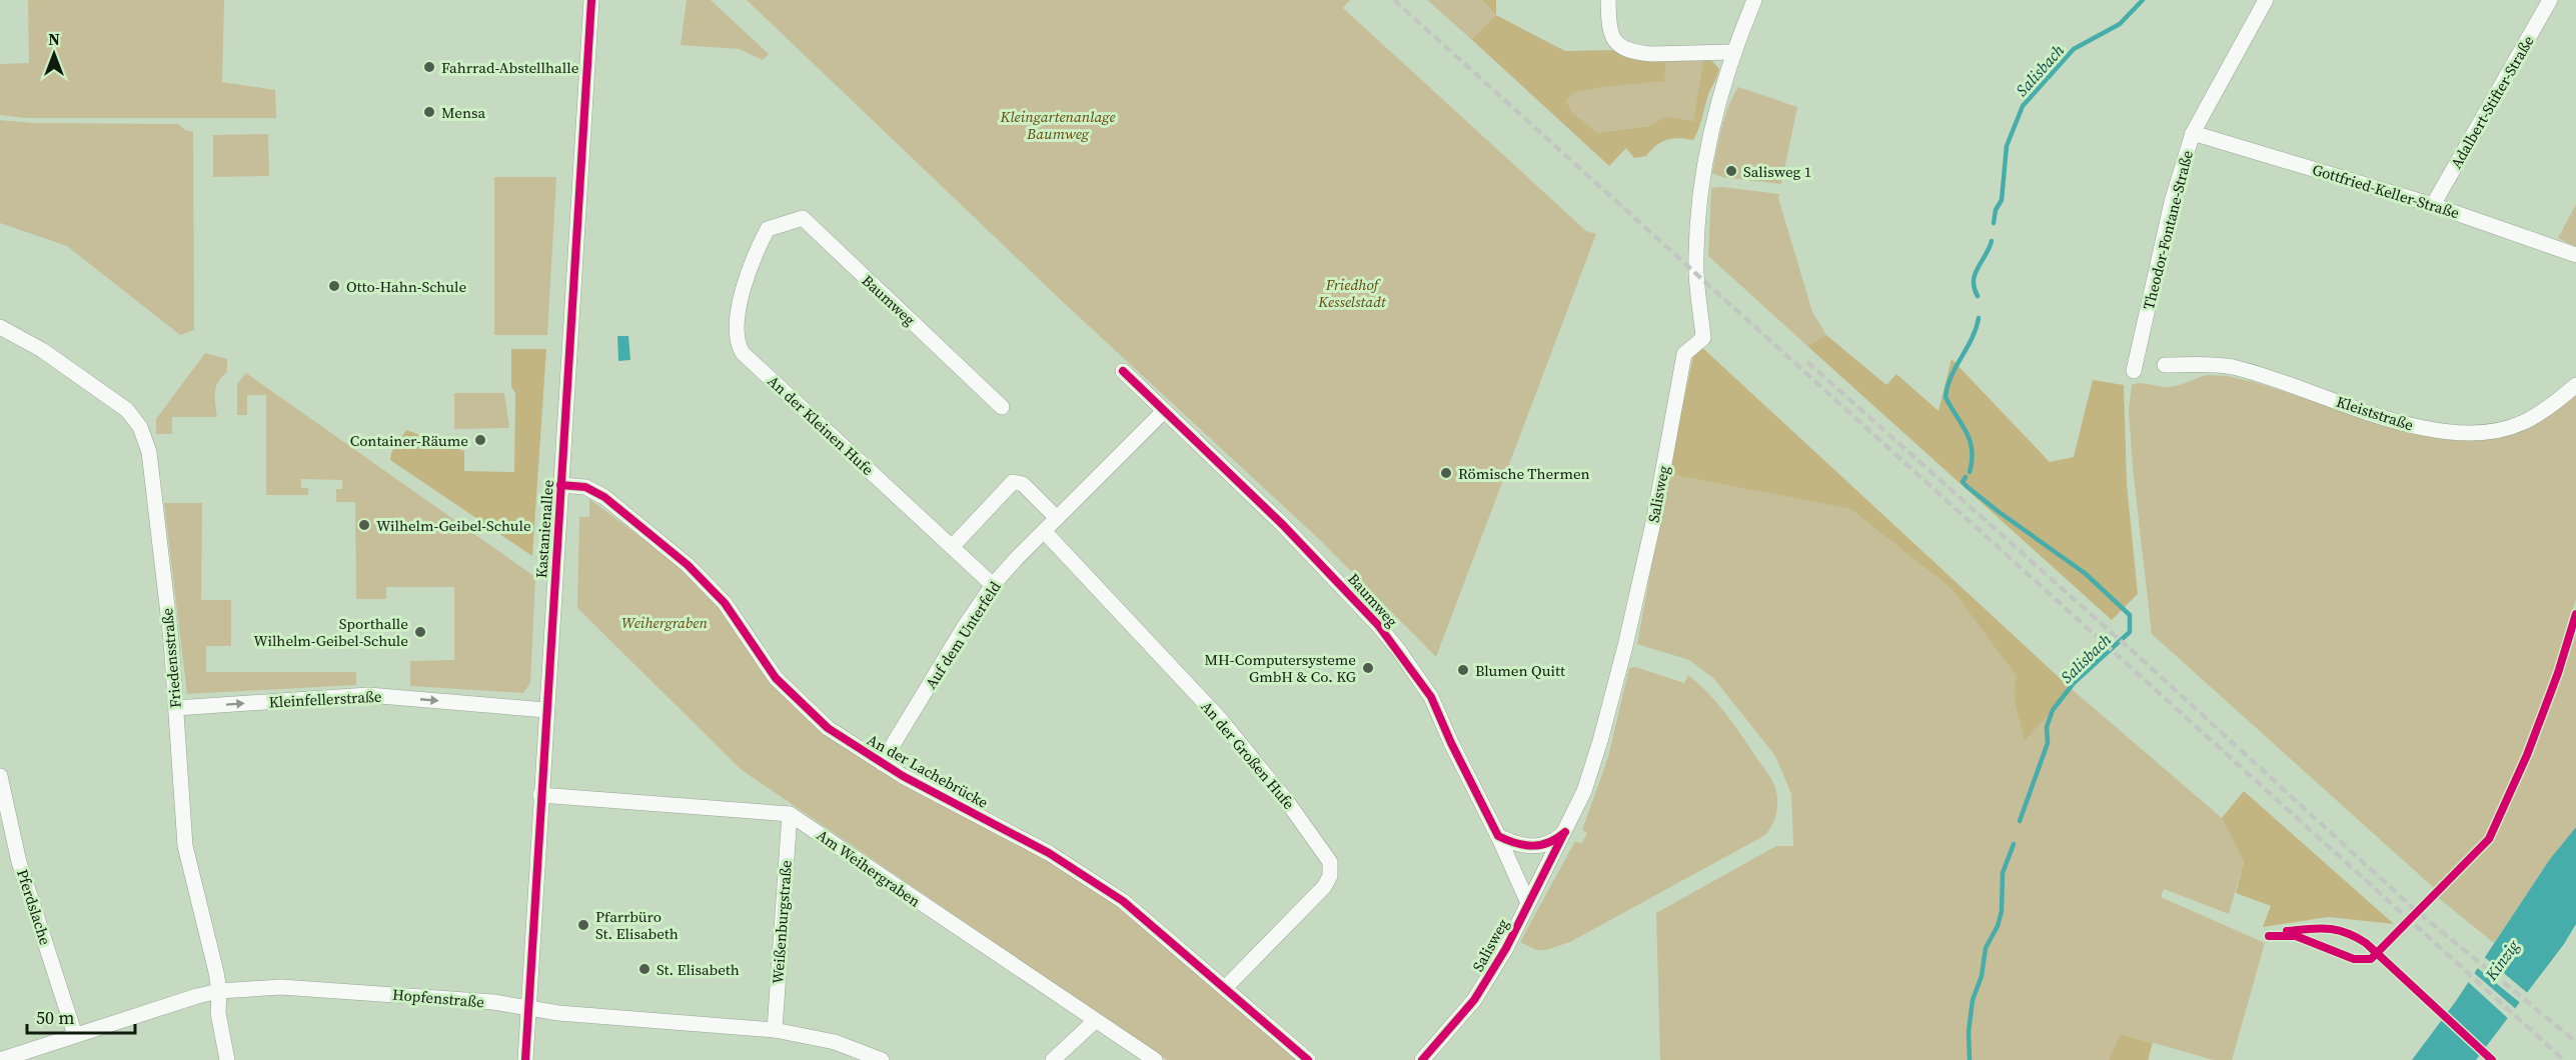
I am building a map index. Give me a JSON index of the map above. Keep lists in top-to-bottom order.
{
  "streets": {
    "street": [
      "Adalbert-Stifter-Straße",
      "Gottfried-Keller-Straße",
      "Theodor-Fontane-Straße",
      "Baumweg",
      "Kleiststraße",
      "An der Kleinen Hufe",
      "Salisweg",
      "Kastanienallee",
      "Auf dem Unterfeld",
      "Friedensstraße",
      "Kleinfellerstraße",
      "An der Großen Hufe",
      "An der Lachebrücke",
      "Am Weihergraben",
      "Pferdslache",
      "Weißenburgstraße",
      "Hopfenstraße"
    ]
  },
  "crossings": [
    ["Adalbert-Stifter-Straße", "Gottfried-Keller-Straße"],
    ["Gottfried-Keller-Straße", "Theodor-Fontane-Straße"],
    ["Baumweg", "An der Kleinen Hufe"],
    ["Baumweg", "Salisweg"],
    ["Baumweg", "Auf dem Unterfeld"],
    ["An der Kleinen Hufe", "Auf dem Unterfeld"],
    ["Kastanienallee", "Kleinfellerstraße"],
    ["Kastanienallee", "An der Lachebrücke"],
    ["Kastanienallee", "Am Weihergraben"],
    ["Kastanienallee", "Hopfenstraße"],
    ["Auf dem Unterfeld", "An der Großen Hufe"],
    ["Auf dem Unterfeld", "An der Lachebrücke"],
    ["Friedensstraße", "Kleinfellerstraße"],
    ["Friedensstraße", "Hopfenstraße"],
    ["An der Großen Hufe", "An der Lachebrücke"],
    ["Am Weihergraben", "Weißenburgstraße"],
    ["Pferdslache", "Hopfenstraße"],
    ["Weißenburgstraße", "Hopfenstraße"]
  ],
  "one_way": ["Kleinfellerstraße"],
  "water": ["Salisbach", "Kinzig"],
  "parks": ["Kleingartenanlage Baumweg", "Friedhof Kesselstadt", "Weihergraben"],
  "places": [
    "Fahrrad-Abstellhalle",
    "Mensa",
    "Salisweg 1",
    "Otto-Hahn-Schule",
    "Container-Räume",
    "Römische Thermen",
    "Wilhelm-Geibel-Schule",
    "Sporthalle Wilhelm-Geibel-Schule",
    "MH-Computersysteme GmbH & Co. KG",
    "Blumen Quitt",
    "Pfarrbüro St. Elisabeth",
    "St. Elisabeth"
  ],
  "scale_bar": "50 m",
  "north": "top"
}
